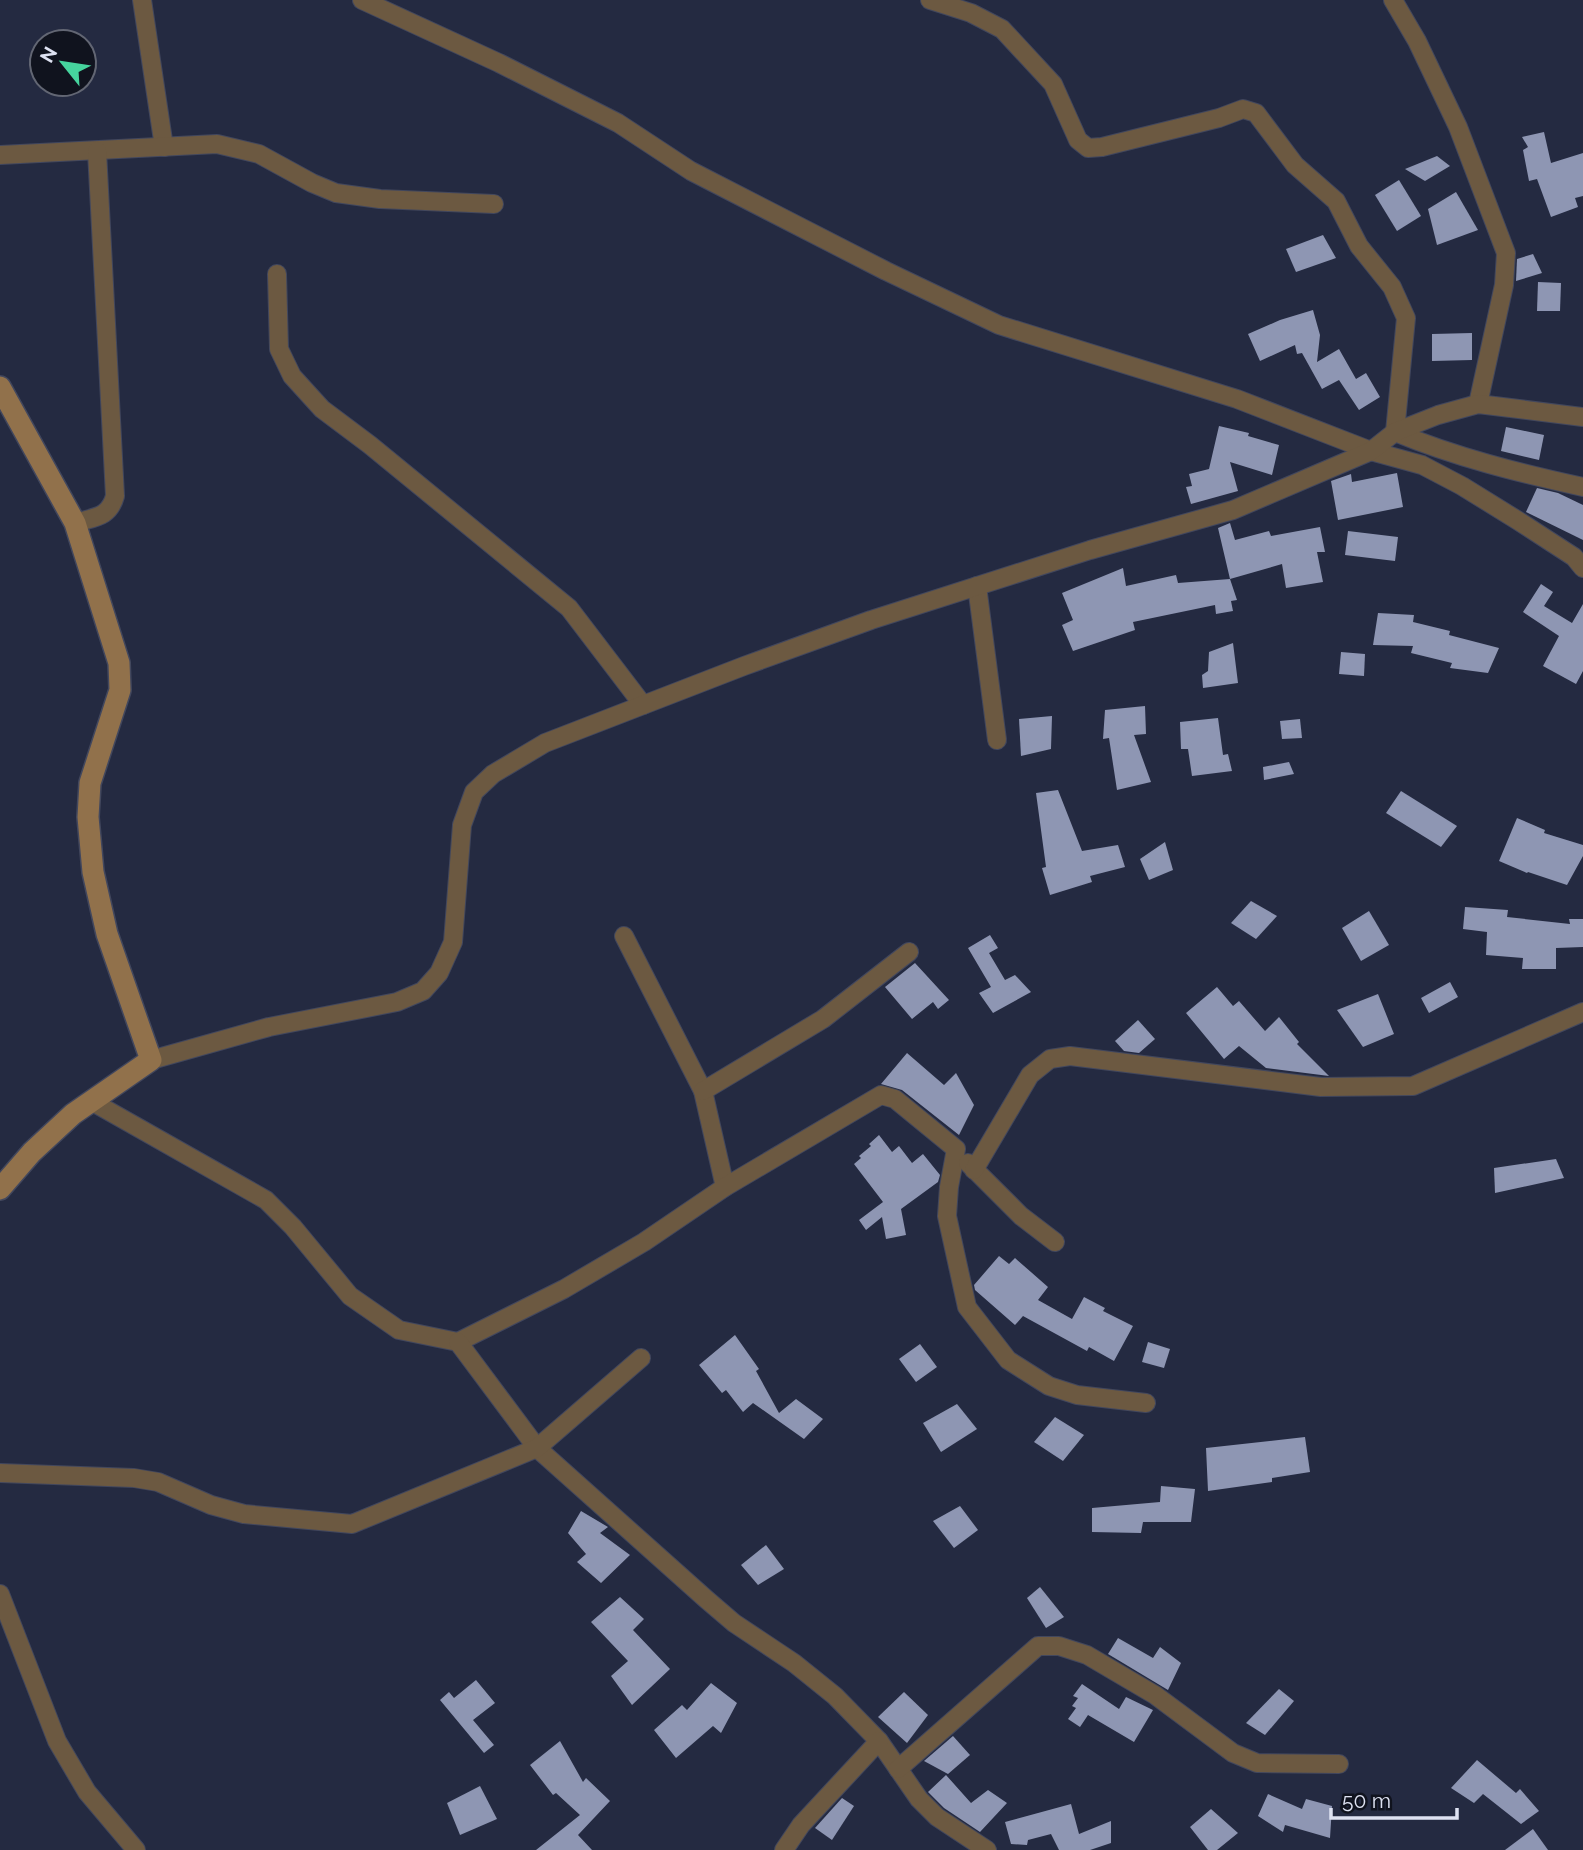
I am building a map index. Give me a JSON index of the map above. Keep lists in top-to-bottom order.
{
  "scale_bar": "50 m",
  "north": "top left"
}
